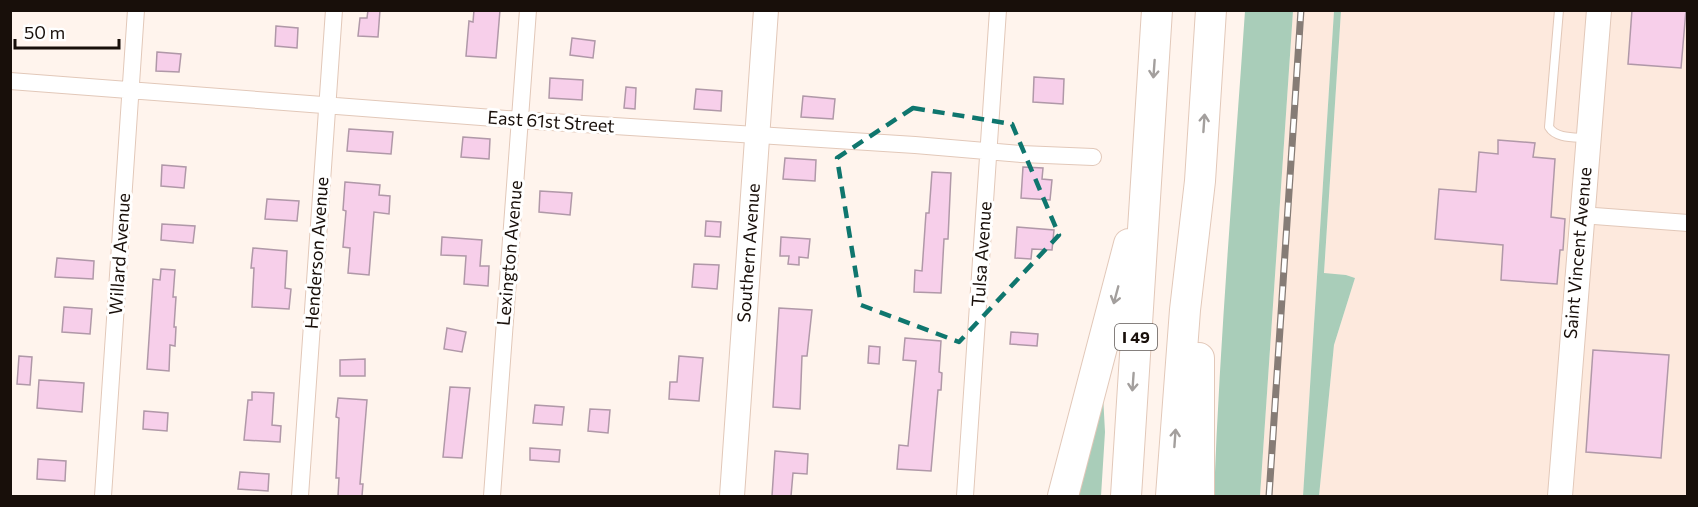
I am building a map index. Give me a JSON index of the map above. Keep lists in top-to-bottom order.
{
  "streets": {
    "highway": ["I 49"],
    "street": [
      "East 61st Street",
      "Henderson Avenue",
      "Lexington Avenue",
      "Southern Avenue",
      "Saint Vincent Avenue",
      "Willard Avenue",
      "Tulsa Avenue"
    ]
  },
  "crossings": [
    ["East 61st Street", "Henderson Avenue"],
    ["East 61st Street", "Lexington Avenue"],
    ["East 61st Street", "Southern Avenue"],
    ["East 61st Street", "Willard Avenue"],
    ["East 61st Street", "Tulsa Avenue"]
  ],
  "scale_bar": "50 m"
}
